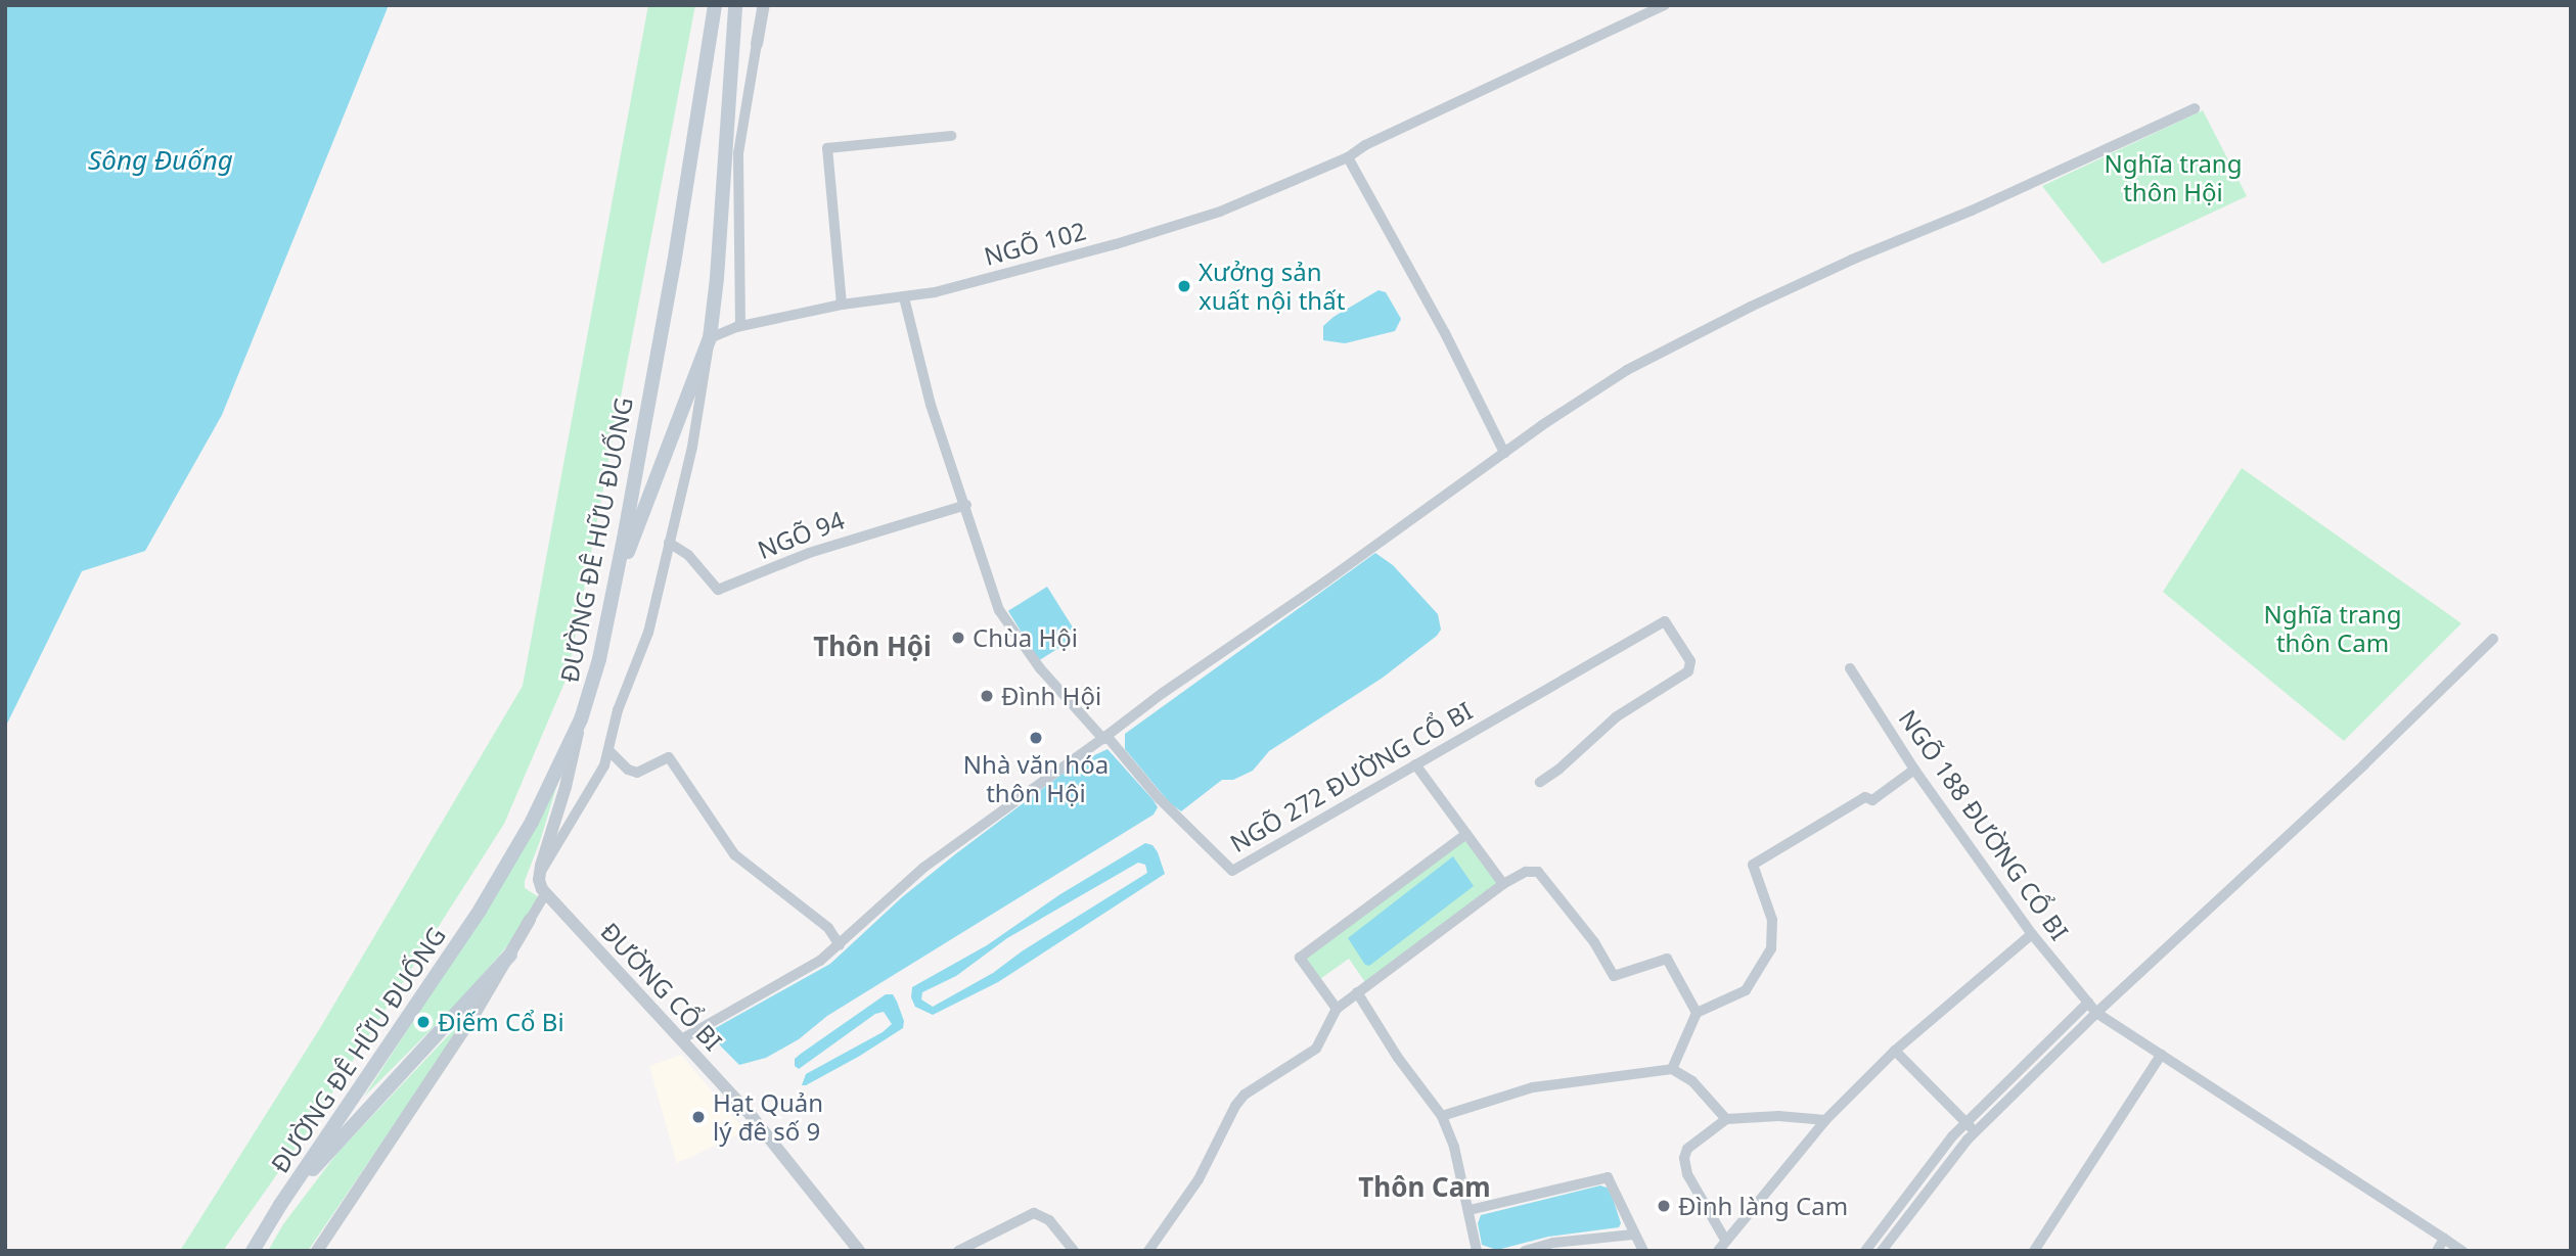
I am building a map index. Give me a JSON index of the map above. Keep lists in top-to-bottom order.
{
  "streets": {
    "main road": ["ĐƯỜNG ĐÊ HỮU ĐUỐNG"],
    "street": [
      "NGÕ 102",
      "NGÕ 94",
      "NGÕ 272 ĐƯỜNG CỔ BI",
      "NGÕ 188 ĐƯỜNG CỔ BI",
      "ĐƯỜNG CỔ BI"
    ]
  },
  "districts": ["Thôn Hội", "Thôn Cam"],
  "water": ["Sông Đuống"],
  "parks": ["Nghĩa trang thôn Hội", "Nghĩa trang thôn Cam"],
  "places": [
    "Xưởng sản xuất nội thất",
    "Chùa Hội",
    "Đình Hội",
    "Nhà văn hóa thôn Hội",
    "Điếm Cổ Bi",
    "Hạt Quản lý đê số 9",
    "Đình làng Cam"
  ]
}
